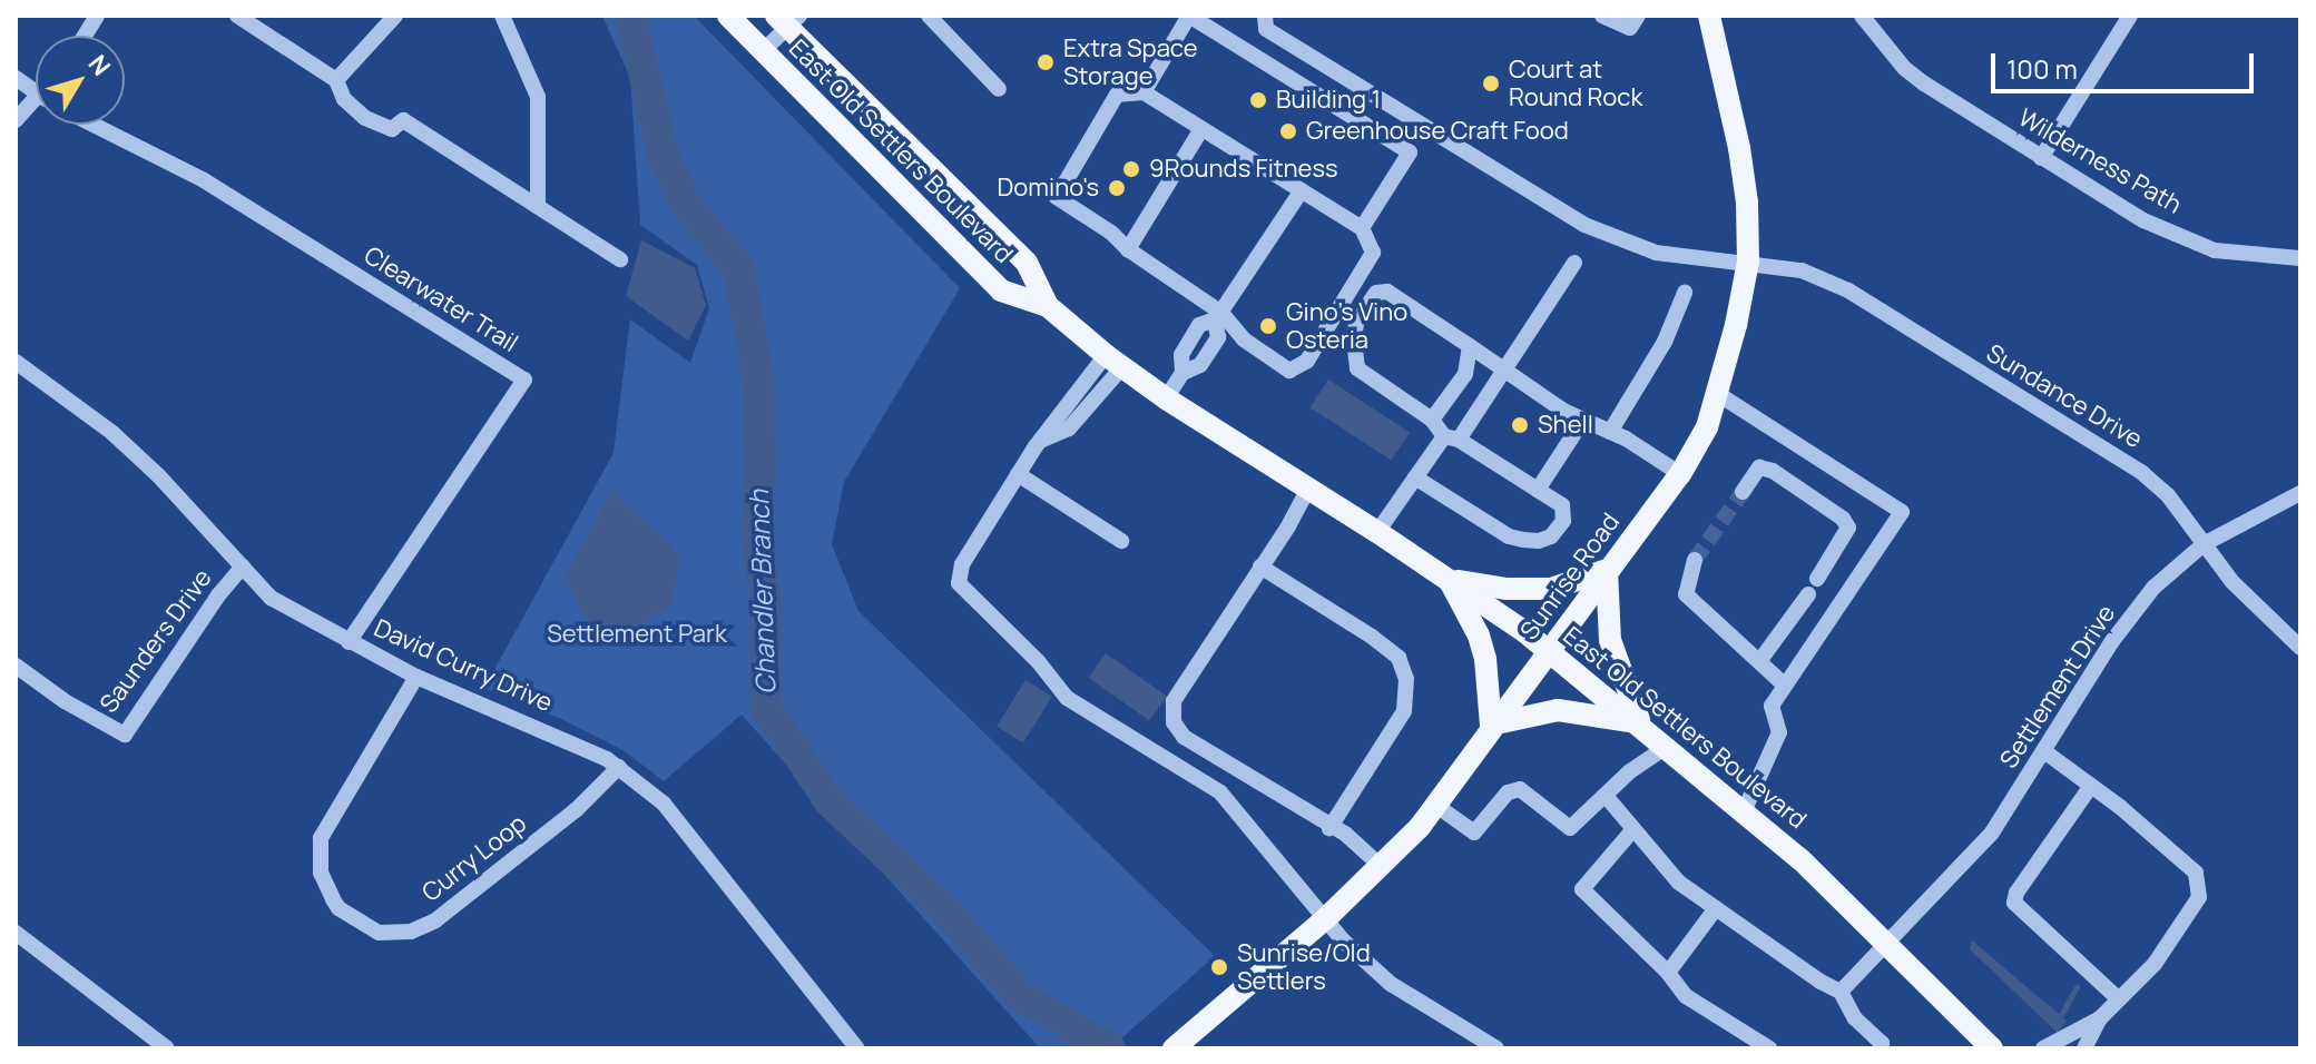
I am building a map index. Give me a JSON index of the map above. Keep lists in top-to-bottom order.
{
  "streets": {
    "main road": ["East Old Settlers Boulevard", "Sunrise Road"],
    "street": [
      "Wilderness Path",
      "Clearwater Trail",
      "Sundance Drive",
      "Saunders Drive",
      "David Curry Drive",
      "Settlement Drive",
      "Curry Loop"
    ]
  },
  "crossings": [
    ["East Old Settlers Boulevard", "Sunrise Road"],
    ["East Old Settlers Boulevard", "Settlement Drive"],
    ["Clearwater Trail", "David Curry Drive"],
    ["Sundance Drive", "Sunrise Road"],
    ["Sundance Drive", "Settlement Drive"],
    ["Saunders Drive", "David Curry Drive"],
    ["David Curry Drive", "Curry Loop"]
  ],
  "water": ["Chandler Branch"],
  "parks": ["Settlement Park"],
  "places": [
    "Extra Space Storage",
    "Court at Round Rock",
    "Building 1",
    "Greenhouse Craft Food",
    "9Rounds Fitness",
    "Domino's",
    "Gino's Vino Osteria",
    "Shell",
    "Sunrise/Old Settlers"
  ],
  "scale_bar": "100 m",
  "north": "top right"
}
